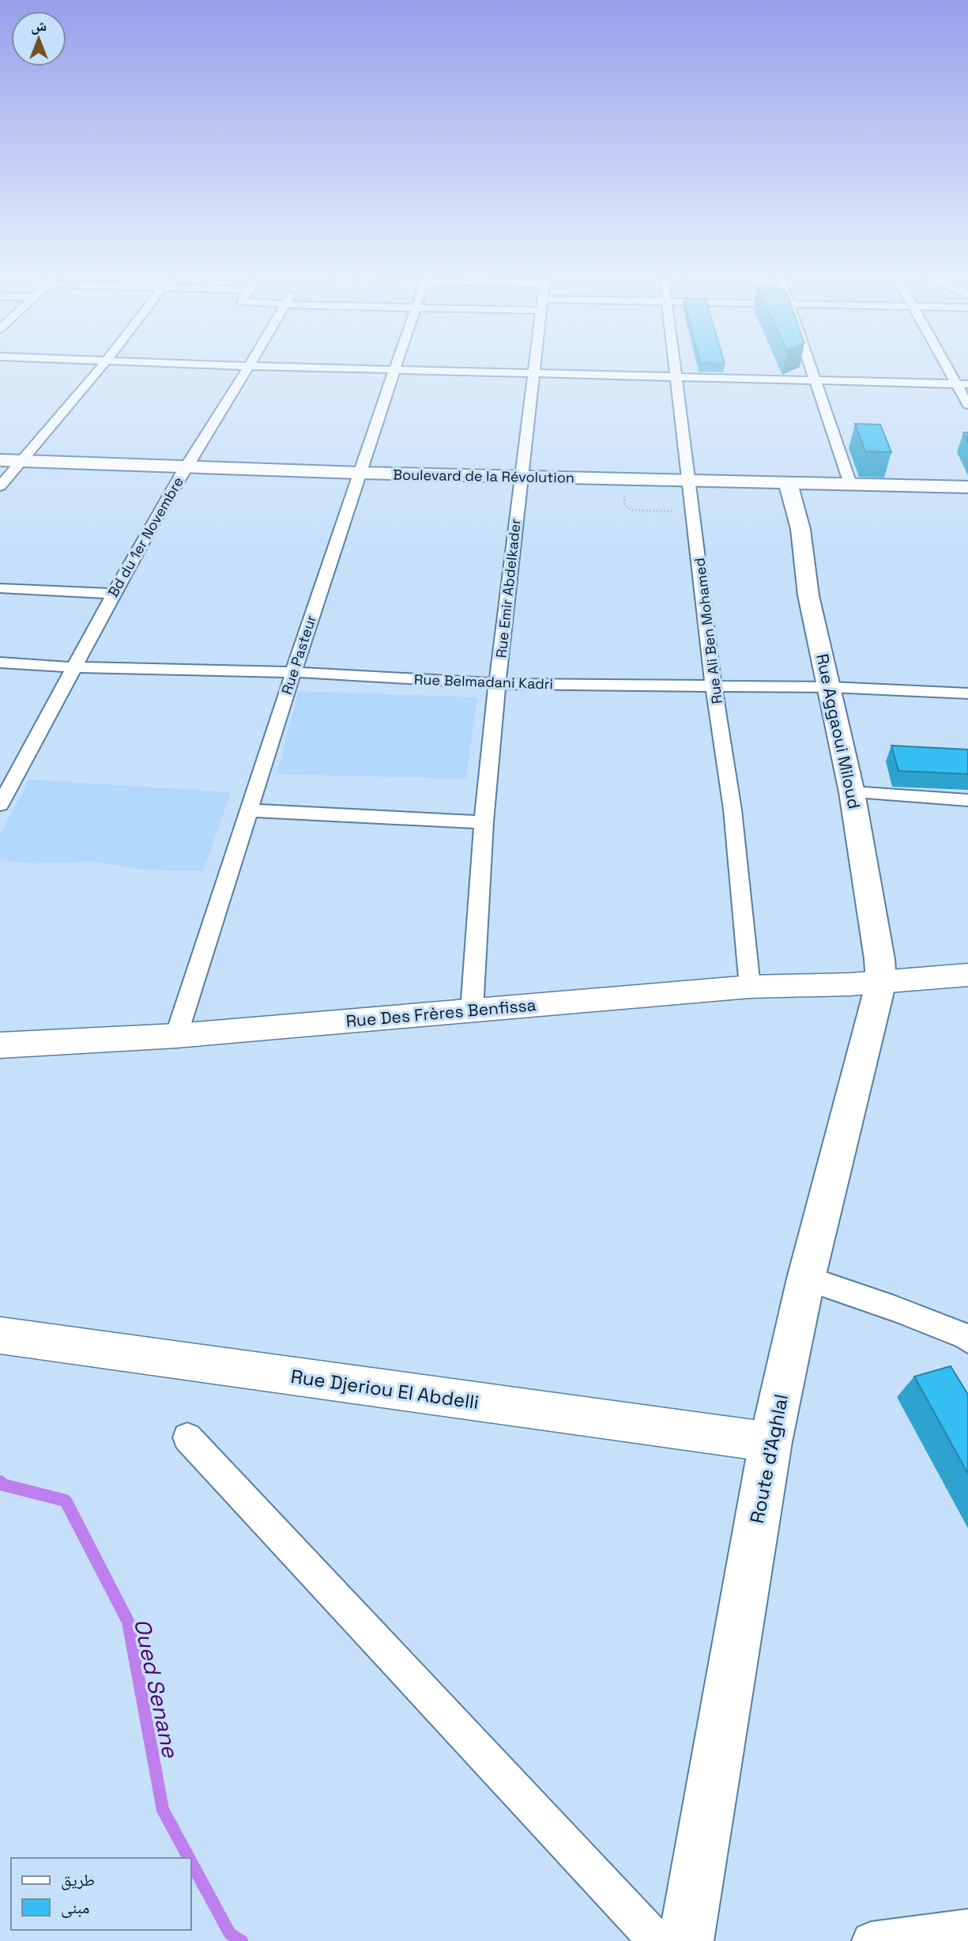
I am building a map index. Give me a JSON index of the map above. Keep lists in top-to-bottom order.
{
  "streets": {
    "main road": [
      "Boulevard de la Révolution",
      "Rue Aggaoui Miloud",
      "Rue Des Frères Benfissa",
      "Rue Djeriou El Abdelli",
      "Route d'Aghlal"
    ],
    "street": [
      "Bd du 1er Novembre",
      "Rue Emir Abdelkader",
      "Rue Ali Ben Mohamed",
      "Rue Pasteur",
      "Rue Belmadani Kadri"
    ]
  },
  "crossings": [
    ["Boulevard de la Révolution", "Bd du 1er Novembre"],
    ["Boulevard de la Révolution", "Rue Emir Abdelkader"],
    ["Boulevard de la Révolution", "Rue Ali Ben Mohamed"],
    ["Boulevard de la Révolution", "Rue Pasteur"],
    ["Boulevard de la Révolution", "Rue Aggaoui Miloud"],
    ["Bd du 1er Novembre", "Rue Belmadani Kadri"],
    ["Rue Emir Abdelkader", "Rue Belmadani Kadri"],
    ["Rue Emir Abdelkader", "Rue Des Frères Benfissa"],
    ["Rue Ali Ben Mohamed", "Rue Belmadani Kadri"],
    ["Rue Ali Ben Mohamed", "Rue Des Frères Benfissa"],
    ["Rue Pasteur", "Rue Belmadani Kadri"],
    ["Rue Pasteur", "Rue Des Frères Benfissa"],
    ["Rue Belmadani Kadri", "Rue Aggaoui Miloud"],
    ["Rue Aggaoui Miloud", "Rue Des Frères Benfissa"],
    ["Rue Aggaoui Miloud", "Route d'Aghlal"],
    ["Rue Des Frères Benfissa", "Route d'Aghlal"],
    ["Rue Djeriou El Abdelli", "Route d'Aghlal"]
  ],
  "water": ["Oued Senane"],
  "legend": ["طريق", "مبنى"],
  "north": "top"
}
